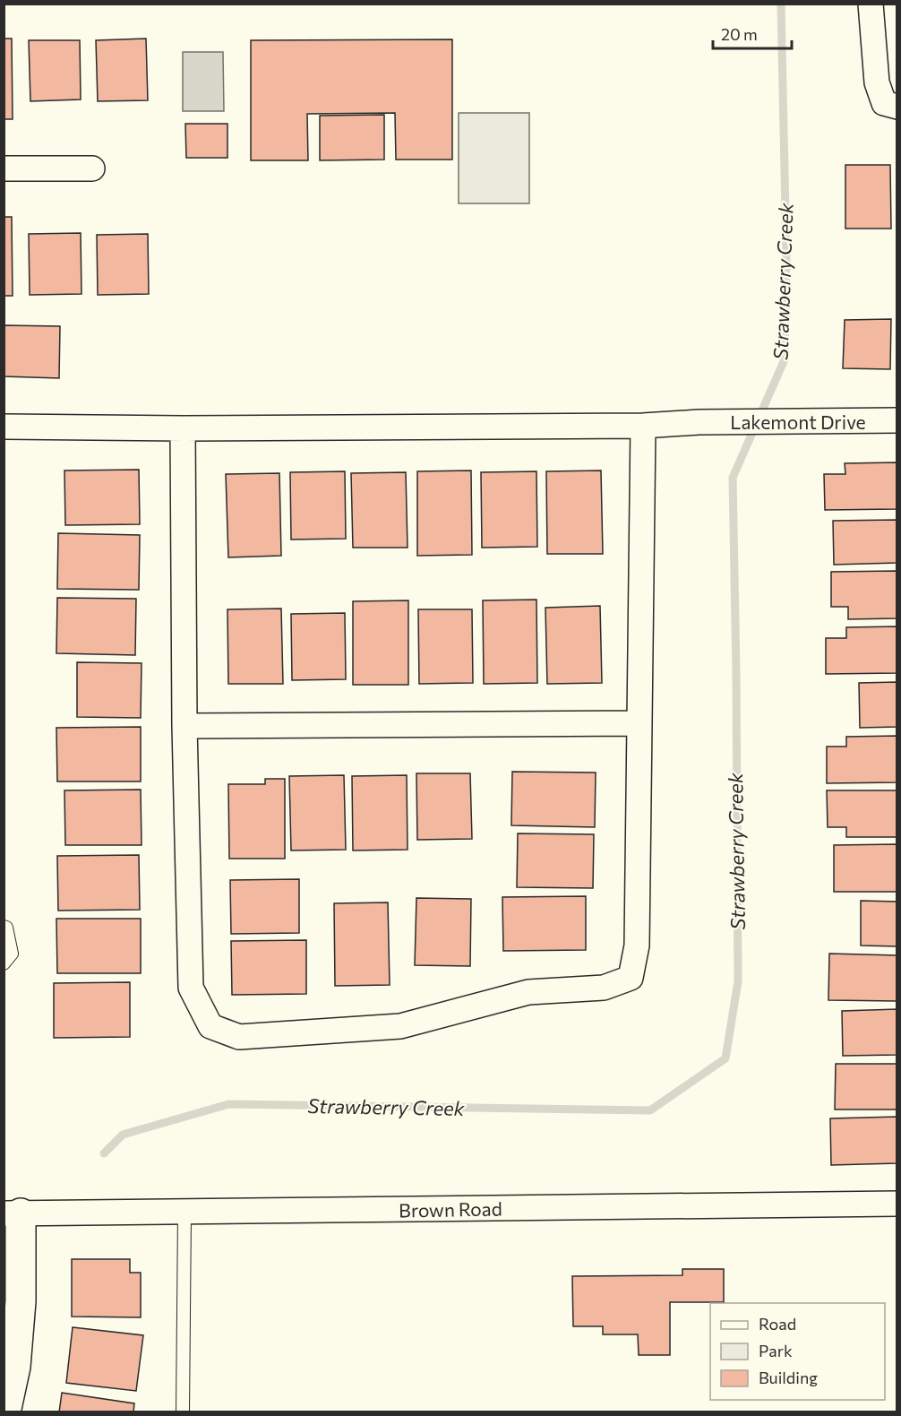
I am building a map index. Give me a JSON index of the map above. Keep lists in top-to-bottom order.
{
  "streets": {
    "street": ["Lakemont Drive", "Brown Road"]
  },
  "water": ["Strawberry Creek"],
  "legend": ["Road", "Park", "Building"],
  "scale_bar": "20 m"
}
